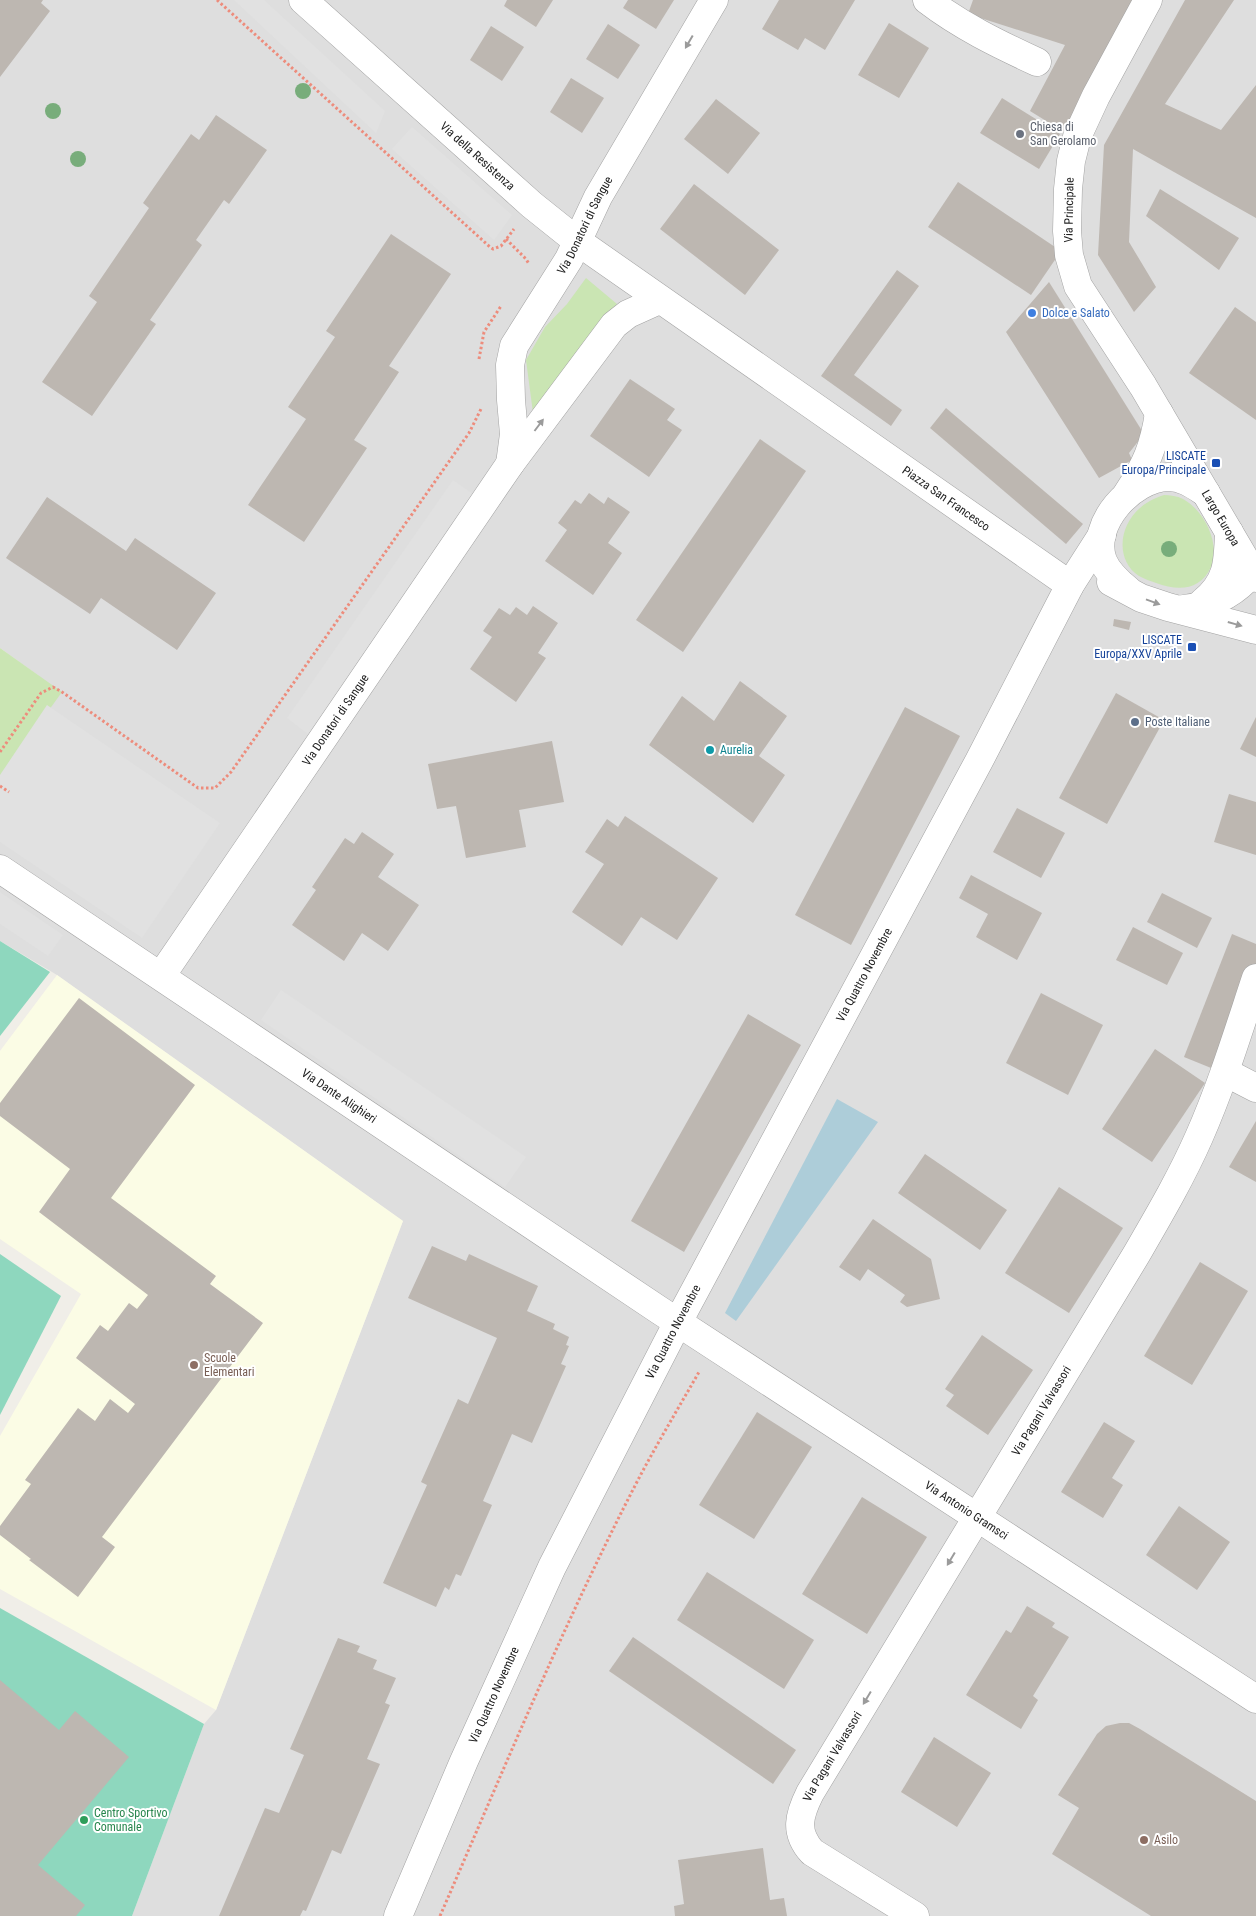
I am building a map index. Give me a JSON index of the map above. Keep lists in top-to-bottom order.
{
  "streets": {
    "street": [
      "Via della Resistenza",
      "Via Principale",
      "Via Donatori di Sangue",
      "Piazza San Francesco",
      "Largo Europa",
      "Via Quattro Novembre",
      "Via Dante Alighieri",
      "Via Pagani Valvassori",
      "Via Antonio Gramsci"
    ]
  },
  "crossings": [
    ["Via della Resistenza", "Via Donatori di Sangue"],
    ["Via della Resistenza", "Piazza San Francesco"],
    ["Via Principale", "Largo Europa"],
    ["Via Donatori di Sangue", "Piazza San Francesco"],
    ["Via Donatori di Sangue", "Via Dante Alighieri"],
    ["Piazza San Francesco", "Largo Europa"],
    ["Piazza San Francesco", "Via Quattro Novembre"],
    ["Largo Europa", "Via Quattro Novembre"],
    ["Via Quattro Novembre", "Via Dante Alighieri"],
    ["Via Quattro Novembre", "Via Antonio Gramsci"],
    ["Via Dante Alighieri", "Via Antonio Gramsci"],
    ["Via Pagani Valvassori", "Via Antonio Gramsci"]
  ],
  "places": {
    "other": [
      "Chiesa di San Gerolamo",
      "Dolce e Salato",
      "Poste Italiane",
      "Aurelia",
      "Scuole Elementari",
      "Centro Sportivo Comunale",
      "Asilo"
    ],
    "transit": ["LISCATE Europa/Principale", "LISCATE Europa/XXV Aprile"]
  }
}
